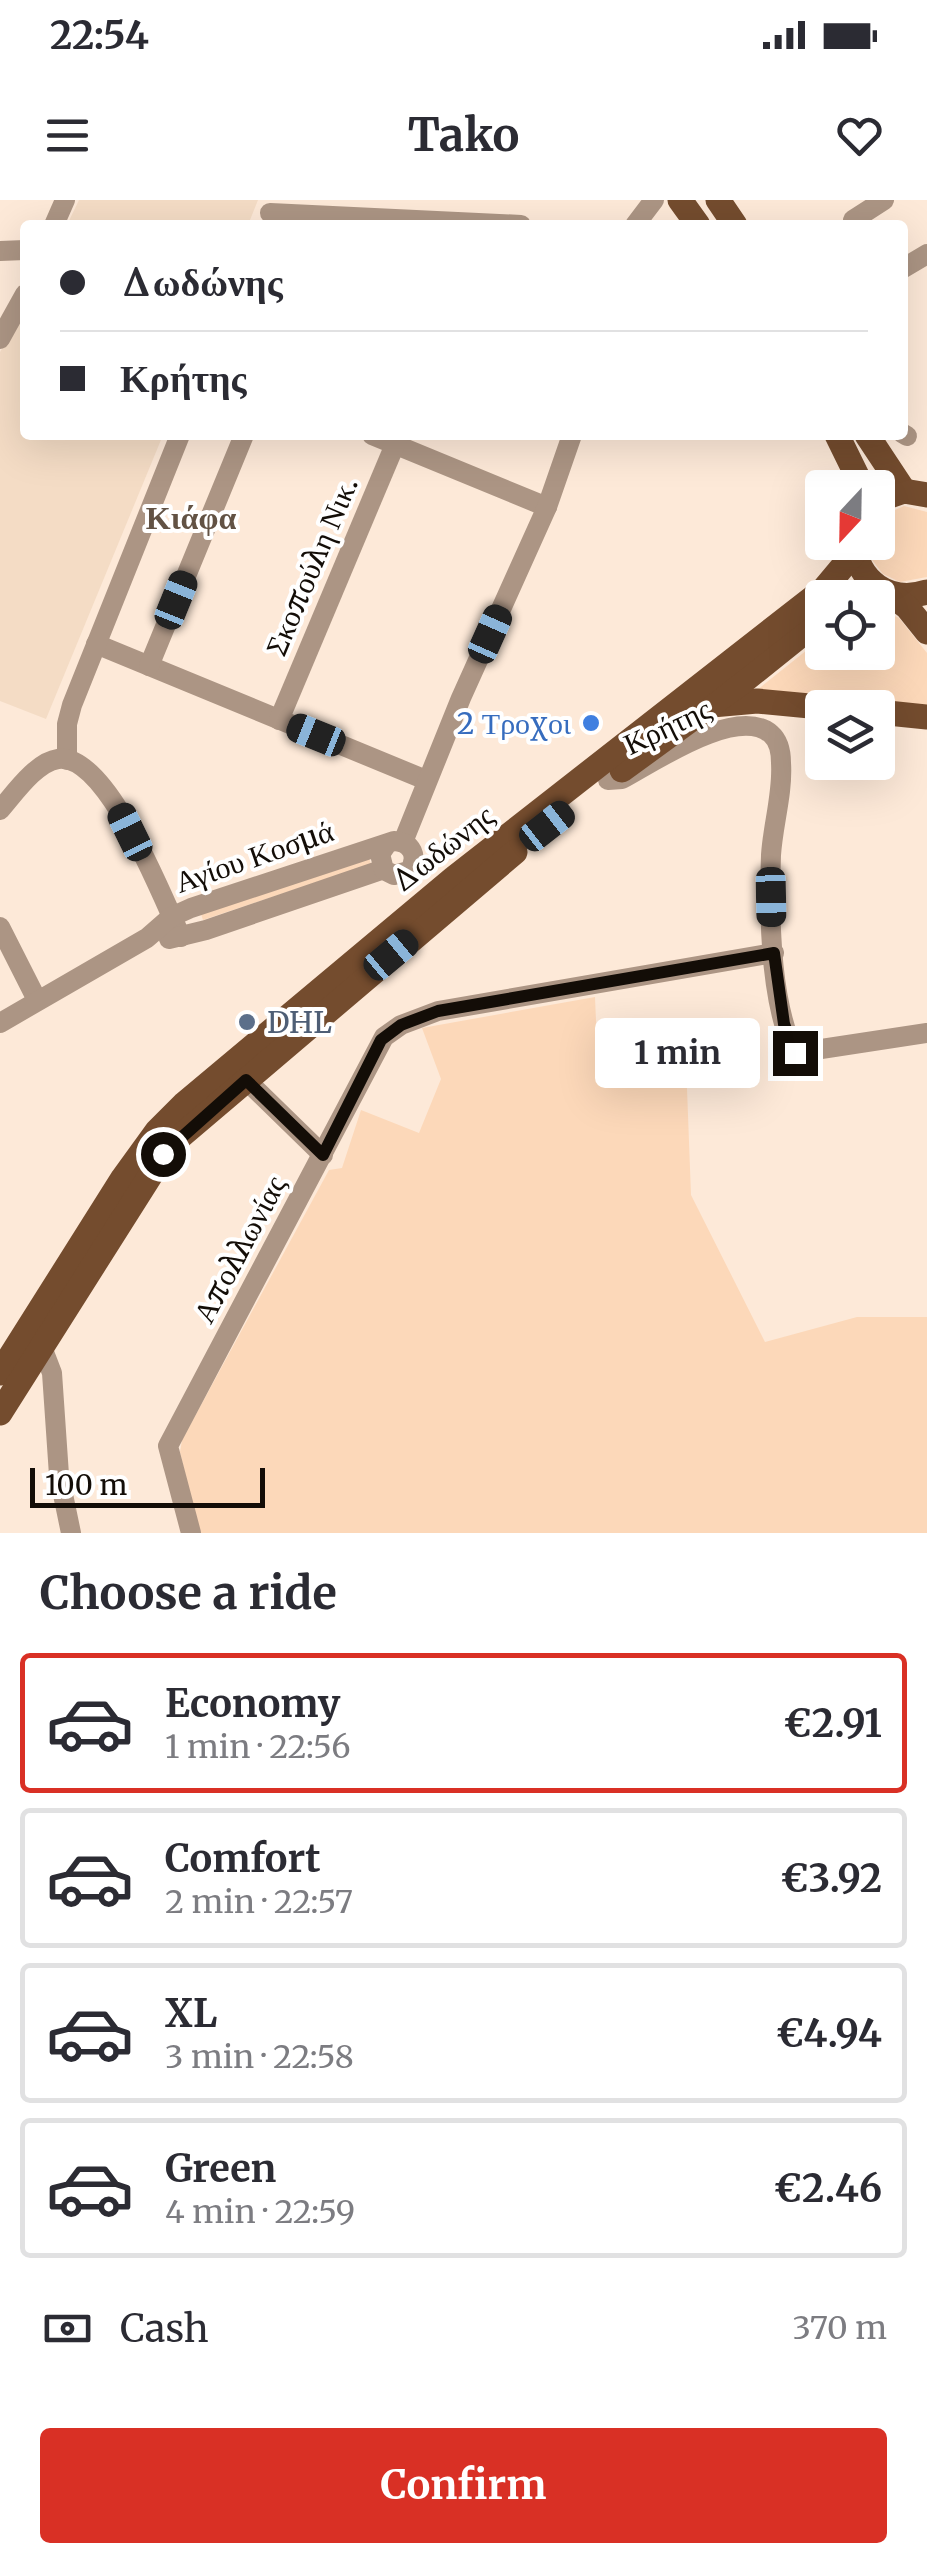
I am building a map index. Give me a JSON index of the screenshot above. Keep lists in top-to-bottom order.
{
  "streets": {
    "main road": ["Δωδώνης"],
    "street": [
      "Σκοπούλη Νικ.",
      "Κρήτης",
      "Αγίου Κοσμά",
      "Απολλωνίας"
    ]
  },
  "crossings": [
    ["Κρήτης", "Δωδώνης"],
    ["Κρήτης", "Απολλωνίας"]
  ],
  "districts": ["Κιάφα"],
  "places": ["2 Τροχοι", "DHL"],
  "scale_bar": "100 m",
  "north": "bottom",
  "page": {
    "status": "22:54",
    "header": "Tako",
    "banner": ["Δωδώνης", "Κρήτης"],
    "bubble": "1 min",
    "scale": "100 m",
    "heading": "Choose a ride",
    "list": [
      {
        "name": "Economy",
        "note": "1 min · 22:56",
        "value": "€2.91"
      },
      {
        "name": "Comfort",
        "note": "2 min · 22:57",
        "value": "€3.92"
      },
      {
        "name": "XL",
        "note": "3 min · 22:58",
        "value": "€4.94"
      },
      {
        "name": "Green",
        "note": "4 min · 22:59",
        "value": "€2.46"
      }
    ],
    "pay": ["Cash", "370 m"],
    "buttons": "Confirm"
  }
}
